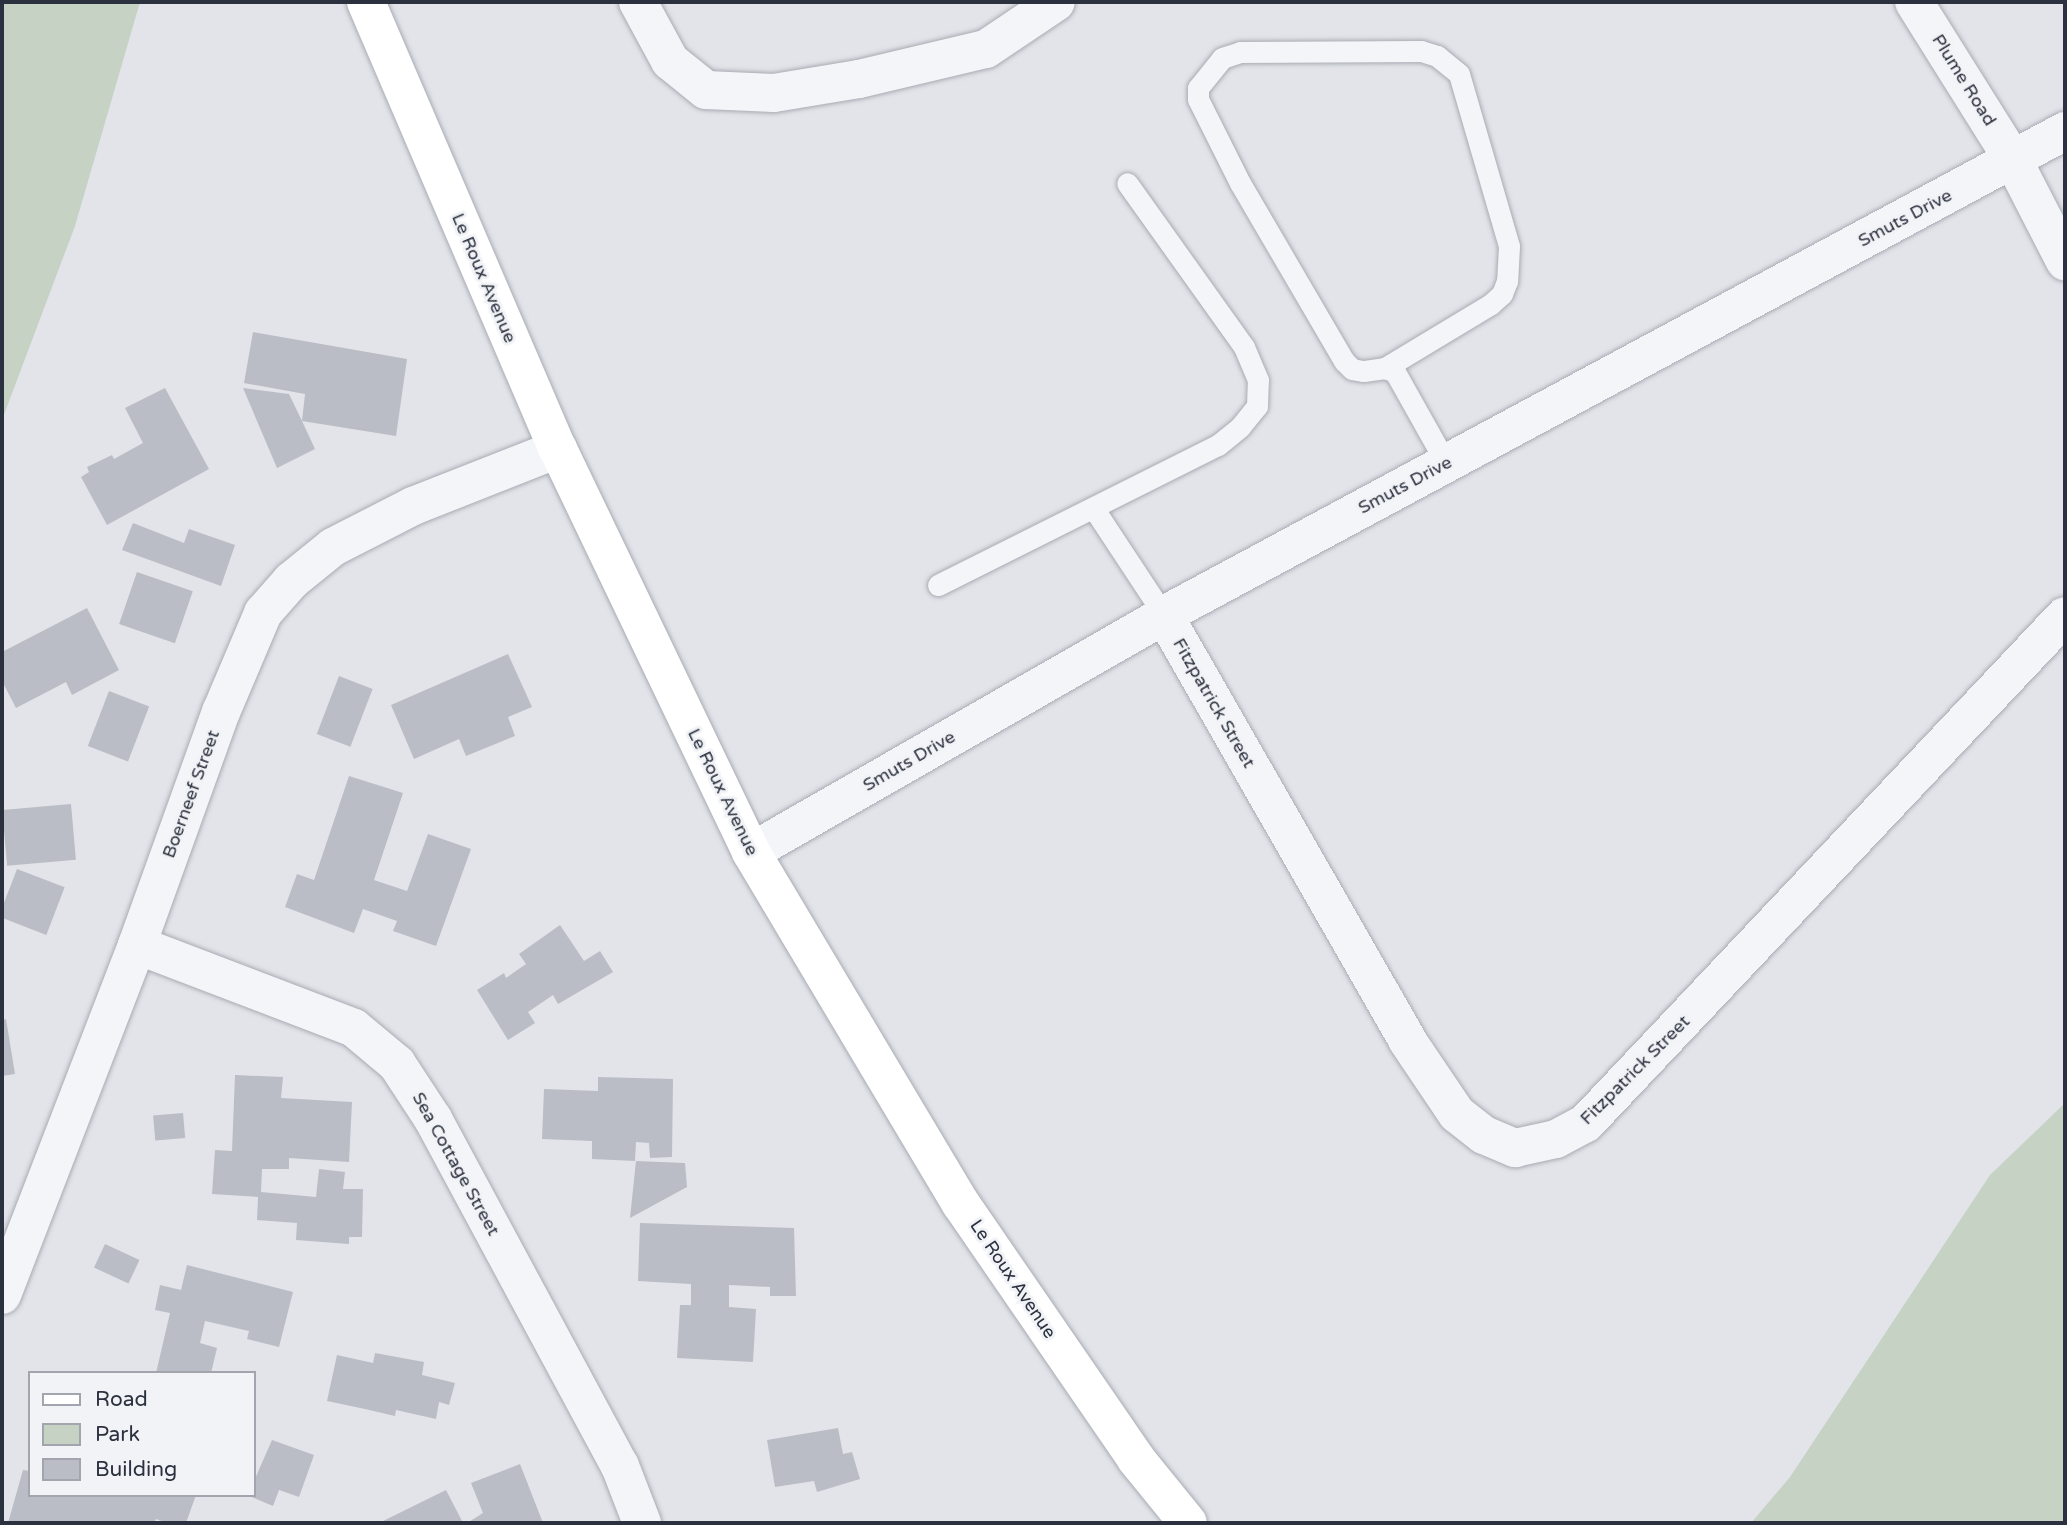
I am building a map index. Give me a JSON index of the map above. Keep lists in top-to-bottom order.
{
  "streets": {
    "main road": ["Le Roux Avenue"],
    "street": [
      "Plume Road",
      "Smuts Drive",
      "Fitzpatrick Street",
      "Boerneef Street",
      "Sea Cottage Street"
    ]
  },
  "crossings": [
    ["Plume Road", "Smuts Drive"],
    ["Smuts Drive", "Le Roux Avenue"],
    ["Smuts Drive", "Fitzpatrick Street"],
    ["Le Roux Avenue", "Boerneef Street"],
    ["Boerneef Street", "Sea Cottage Street"]
  ],
  "legend": ["Road", "Park", "Building"]
}
